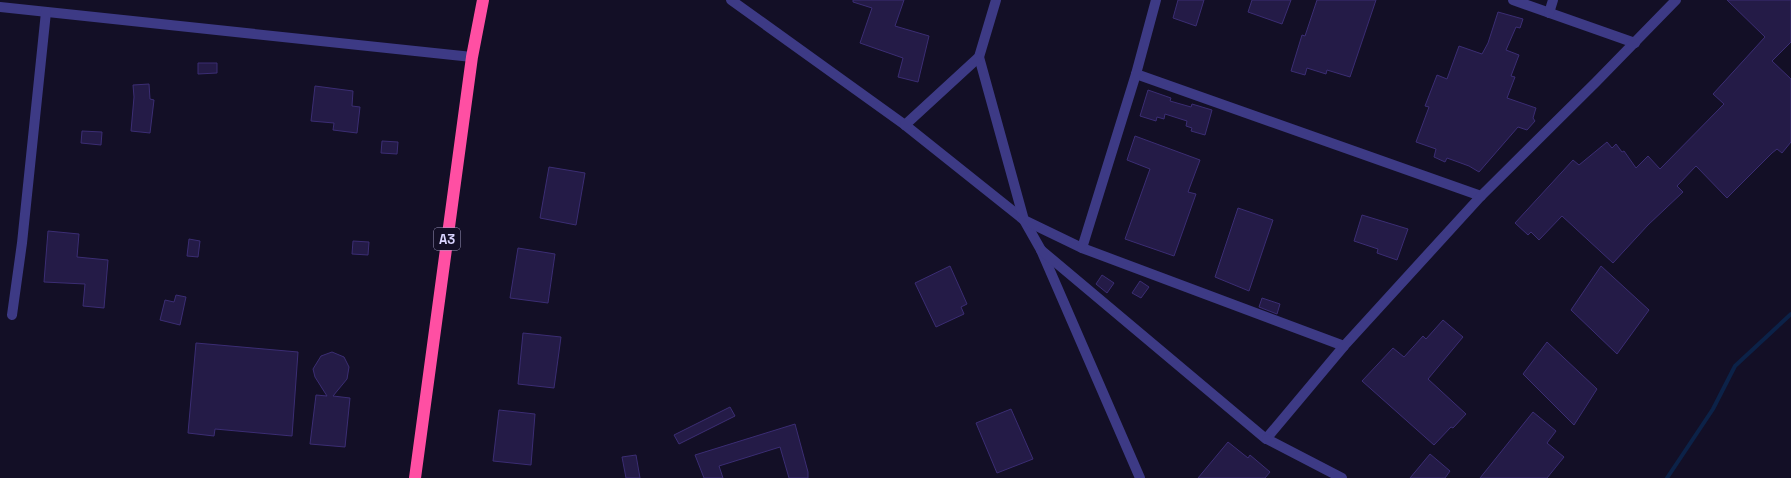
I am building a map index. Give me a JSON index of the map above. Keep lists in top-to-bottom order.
{
  "streets": {
    "highway": ["A3"]
  }
}
